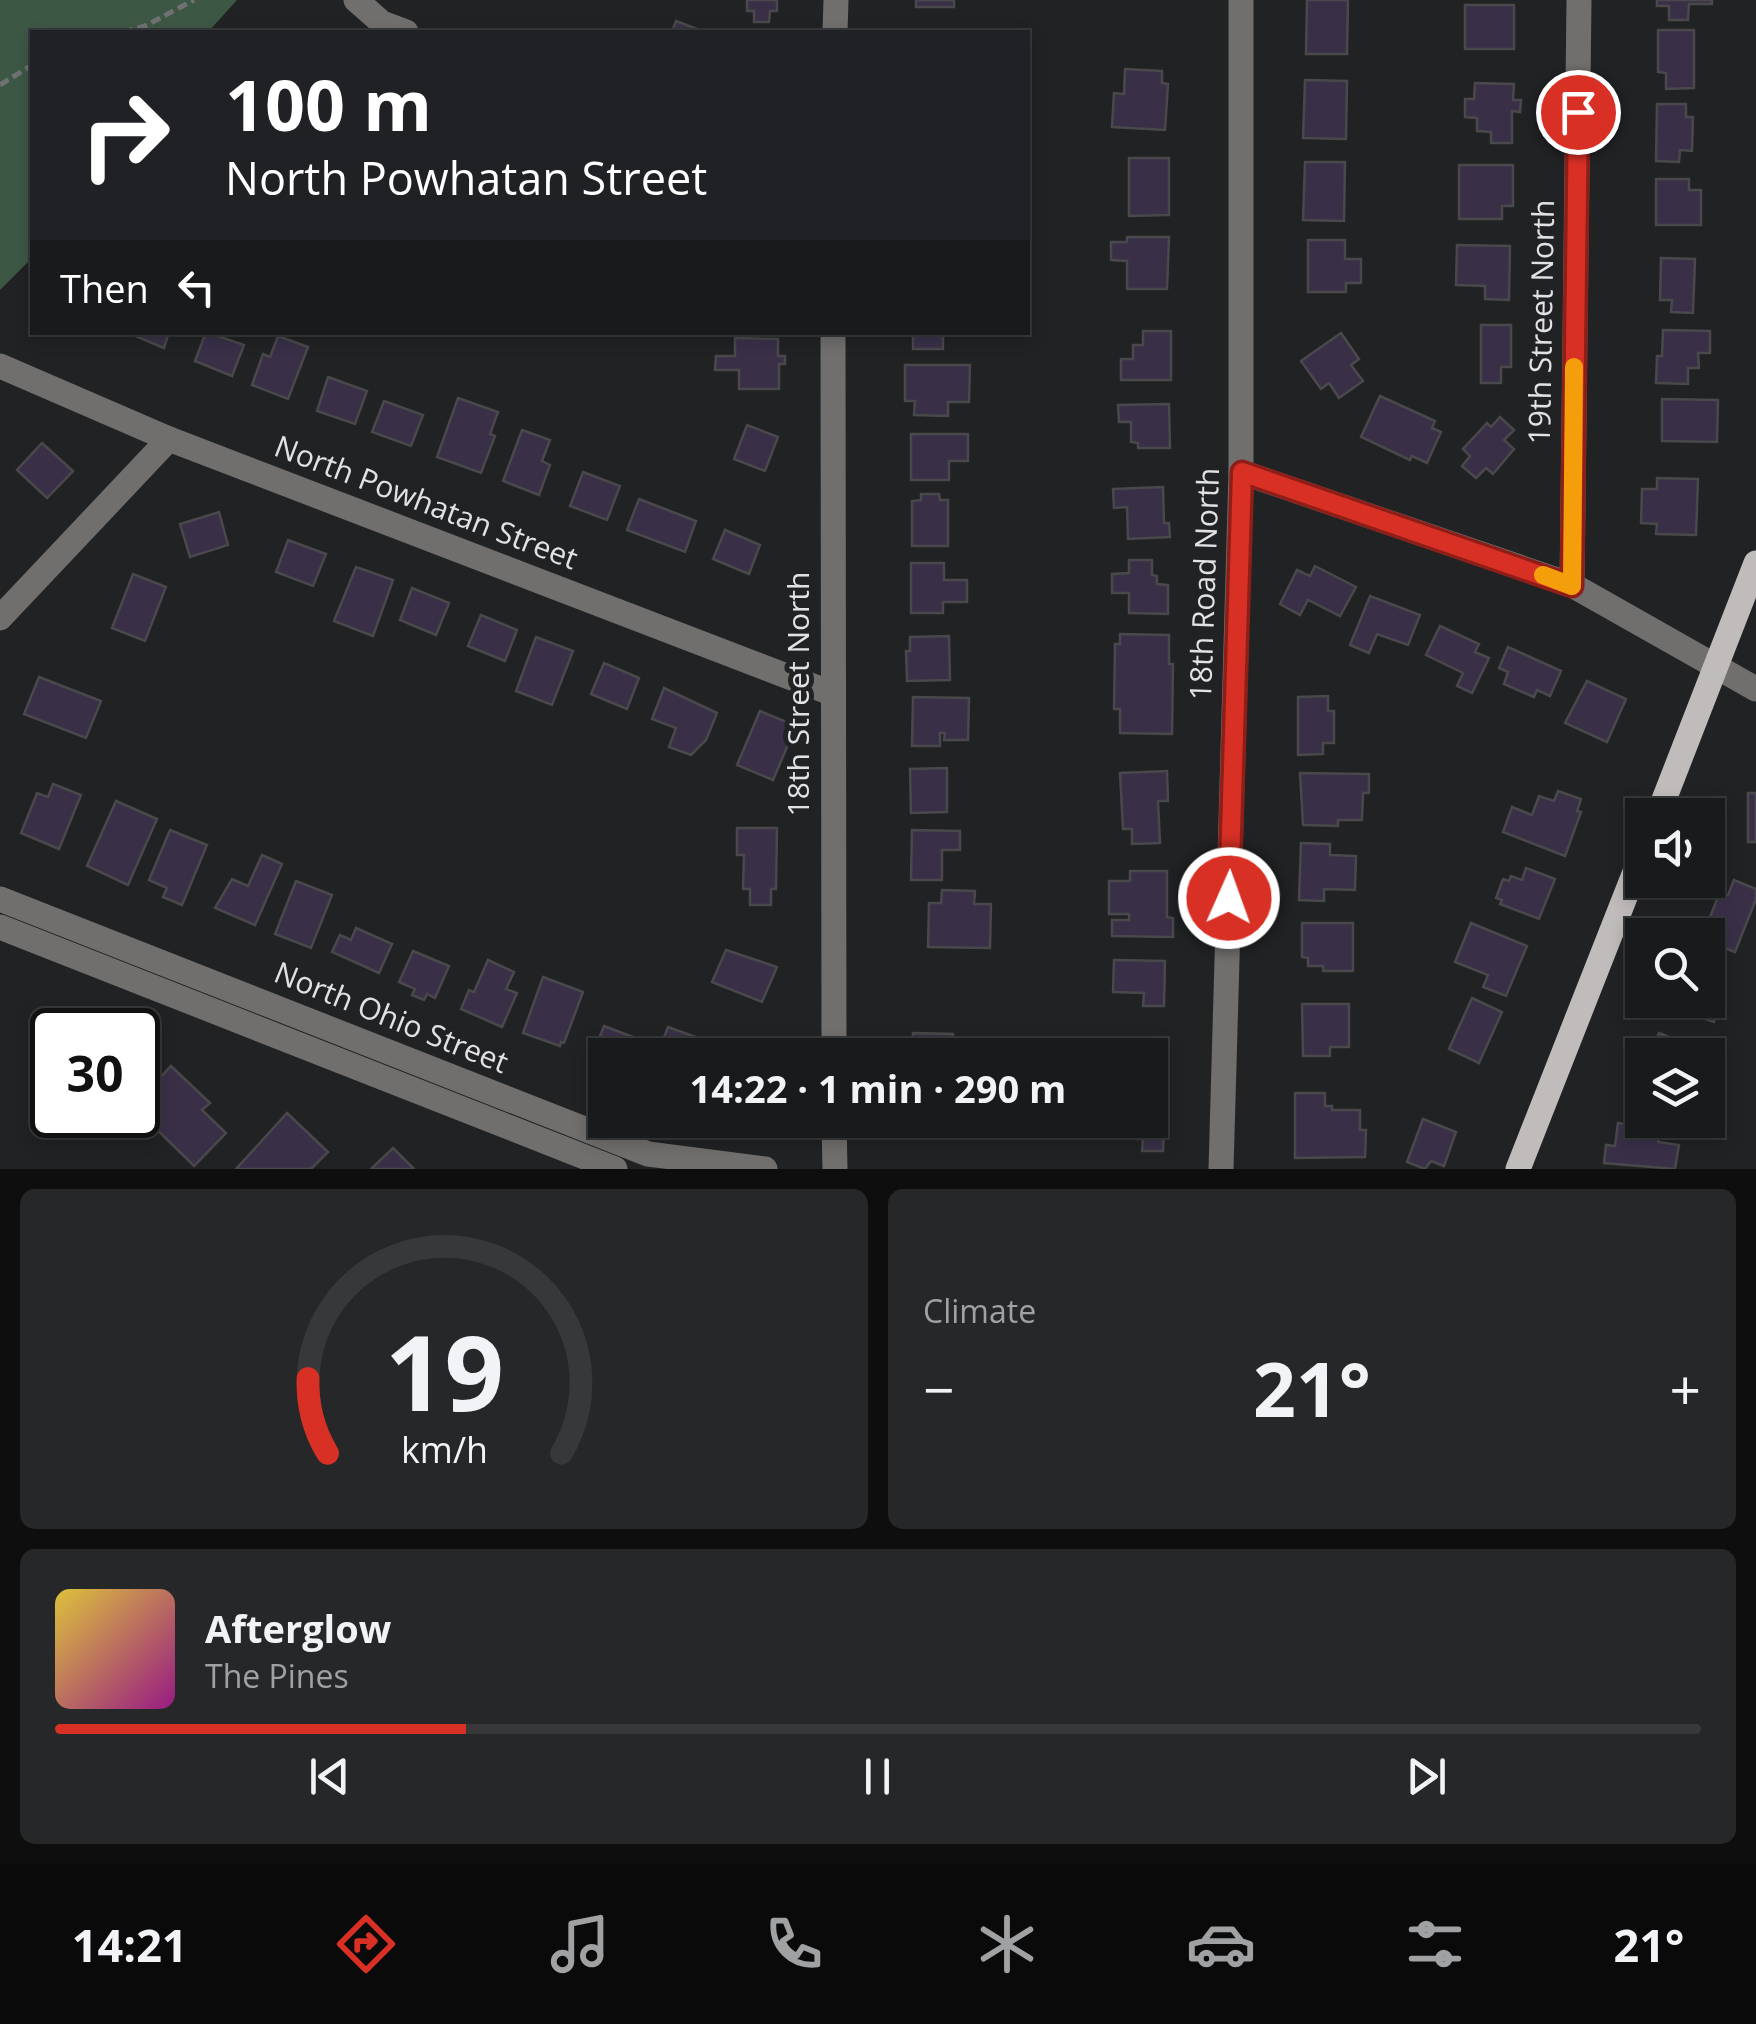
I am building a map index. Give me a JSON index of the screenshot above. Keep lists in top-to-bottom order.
{
  "streets": {
    "street": [
      "19th Street North",
      "North Powhatan Street",
      "18th Road North",
      "18th Street North",
      "North Ohio Street"
    ]
  },
  "crossings": [
    ["North Powhatan Street", "18th Street North"]
  ],
  "page": {
    "turn": ["100 m", "North Powhatan Street"],
    "then": "Then",
    "limit": "30",
    "trip": "14:22 · 1 min · 290 m",
    "tile": "Climate",
    "heat": ["−", "21°", "+"],
    "song": ["Afterglow", "The Pines"],
    "tabs": ["14:21", "21°"],
    "gauge": ["19", "km/h"]
  }
}
